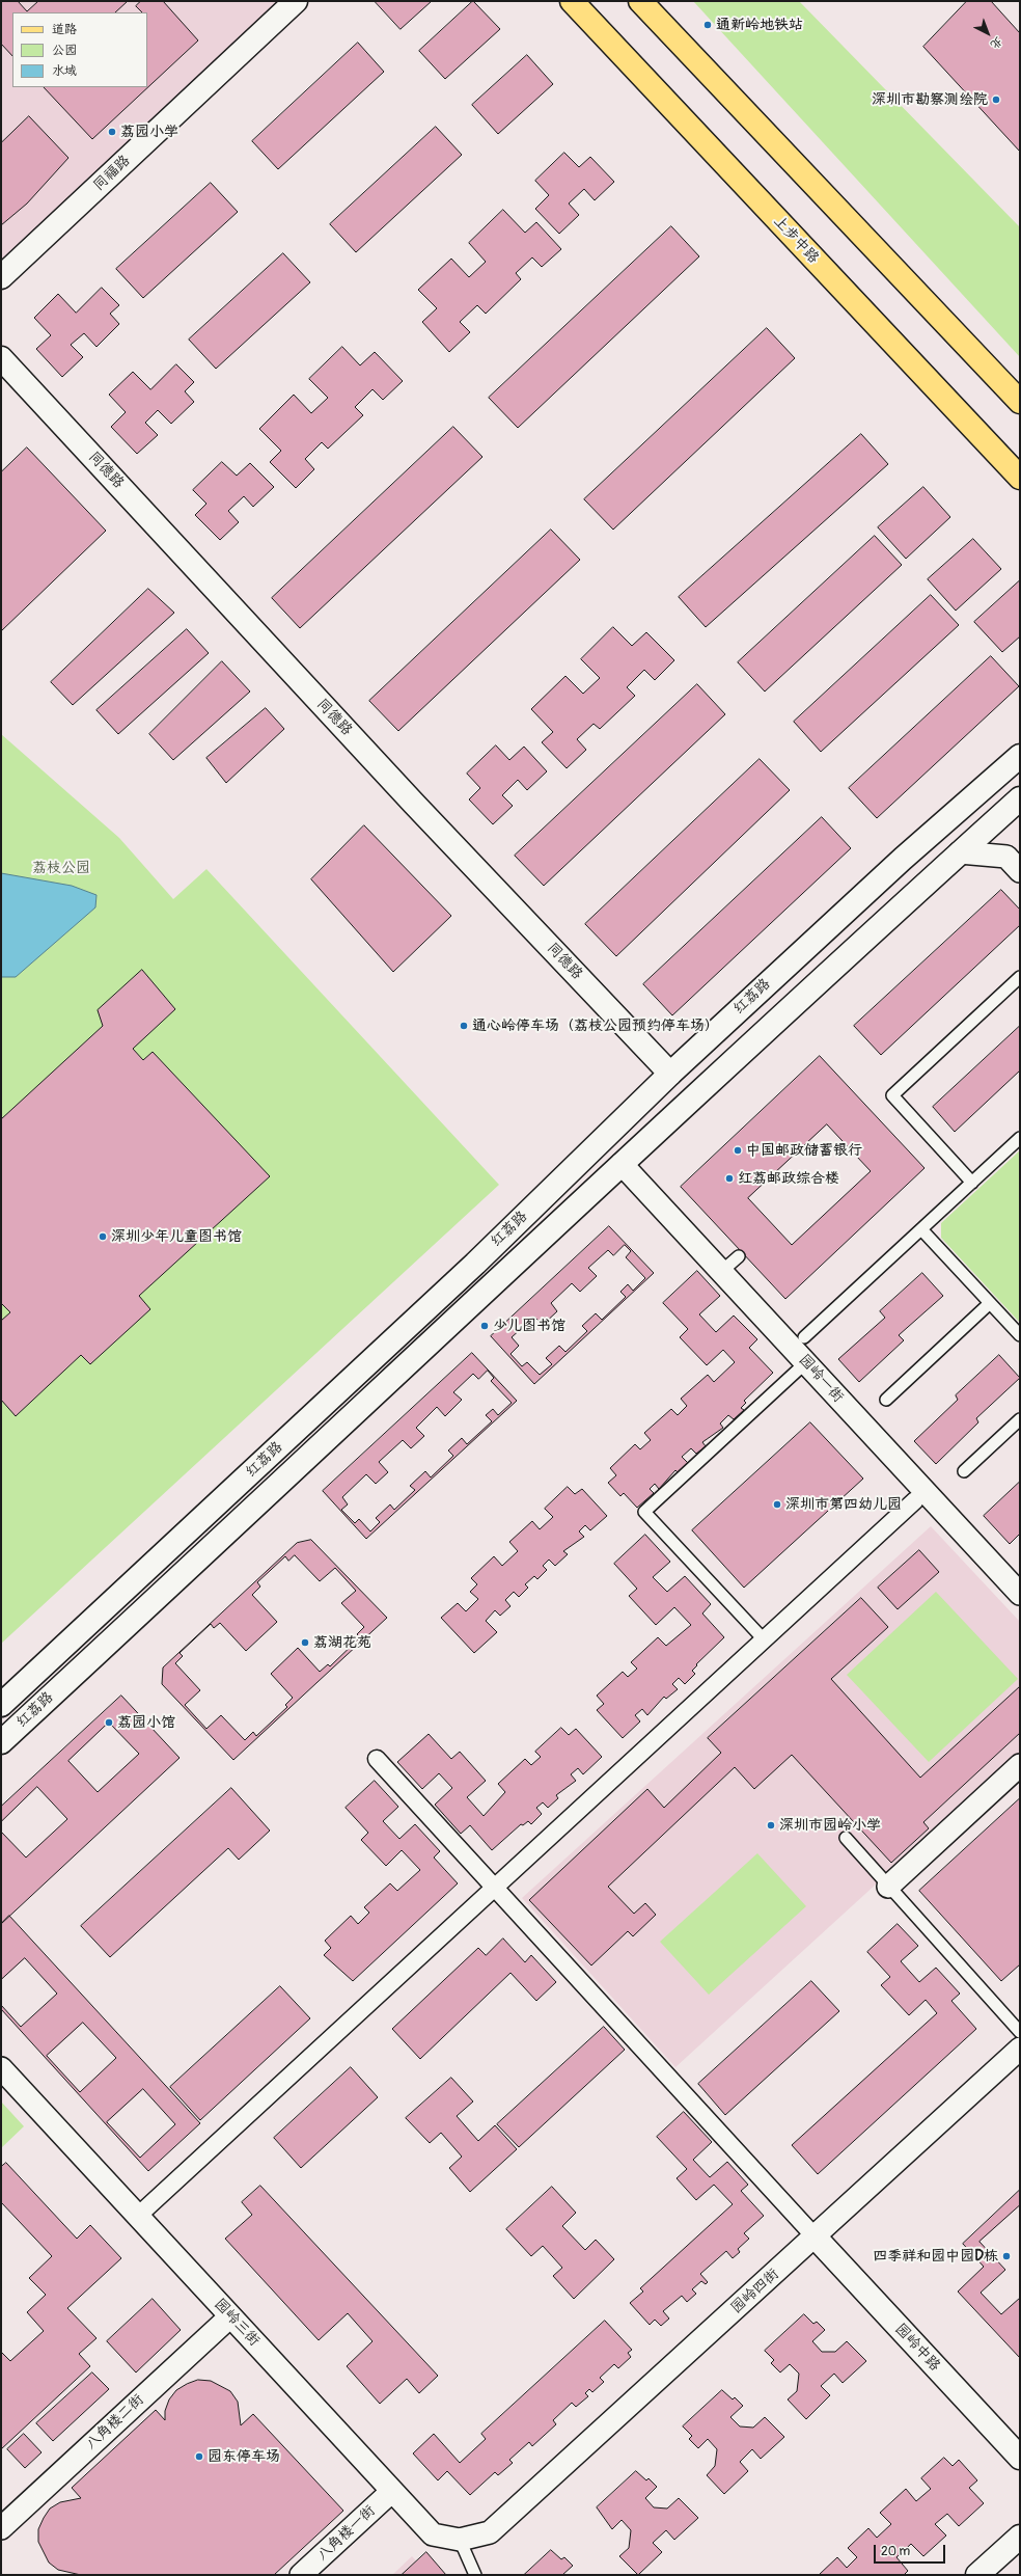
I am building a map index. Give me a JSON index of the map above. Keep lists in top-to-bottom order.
{
  "streets": {
    "main road": [
      "同福路",
      "上步中路",
      "同德路",
      "红荔路",
      "园岭中路"
    ],
    "street": [
      "园岭一街",
      "园岭四街",
      "园岭三街",
      "八角楼二街",
      "八角楼一街"
    ]
  },
  "crossings": [
    ["同德路", "红荔路"],
    ["红荔路", "园岭一街"],
    ["园岭四街", "园岭三街"],
    ["园岭四街", "园岭中路"],
    ["园岭三街", "八角楼二街"],
    ["园岭三街", "八角楼一街"]
  ],
  "parks": ["荔枝公园"],
  "places": [
    "通新岭地铁站",
    "深圳市勘察测绘院",
    "荔园小学",
    "通心岭停车场（荔枝公园预约停车场）",
    "中国邮政储蓄银行",
    "红荔邮政综合楼",
    "深圳少年儿童图书馆",
    "少儿图书馆",
    "深圳市第四幼儿园",
    "荔湖花苑",
    "荔园小馆",
    "深圳市园岭小学",
    "四季祥和园中园D栋",
    "园东停车场"
  ],
  "legend": ["道路", "公园", "水域"],
  "scale_bar": "20 m",
  "north": "bottom right"
}
